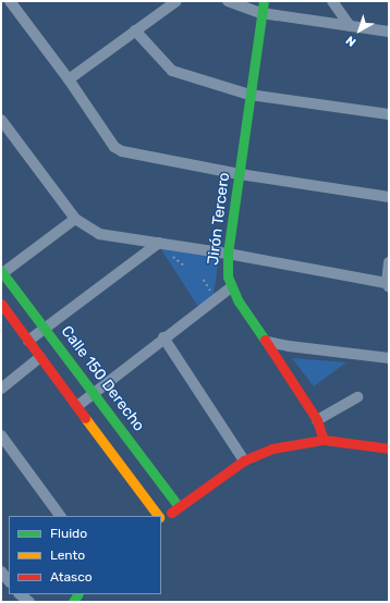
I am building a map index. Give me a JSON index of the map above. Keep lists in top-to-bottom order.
{
  "streets": {
    "street": ["Jirón Tercero", "Calle 150 Derecho"]
  },
  "legend": ["Fluido", "Lento", "Atasco"],
  "north": "bottom left"
}
